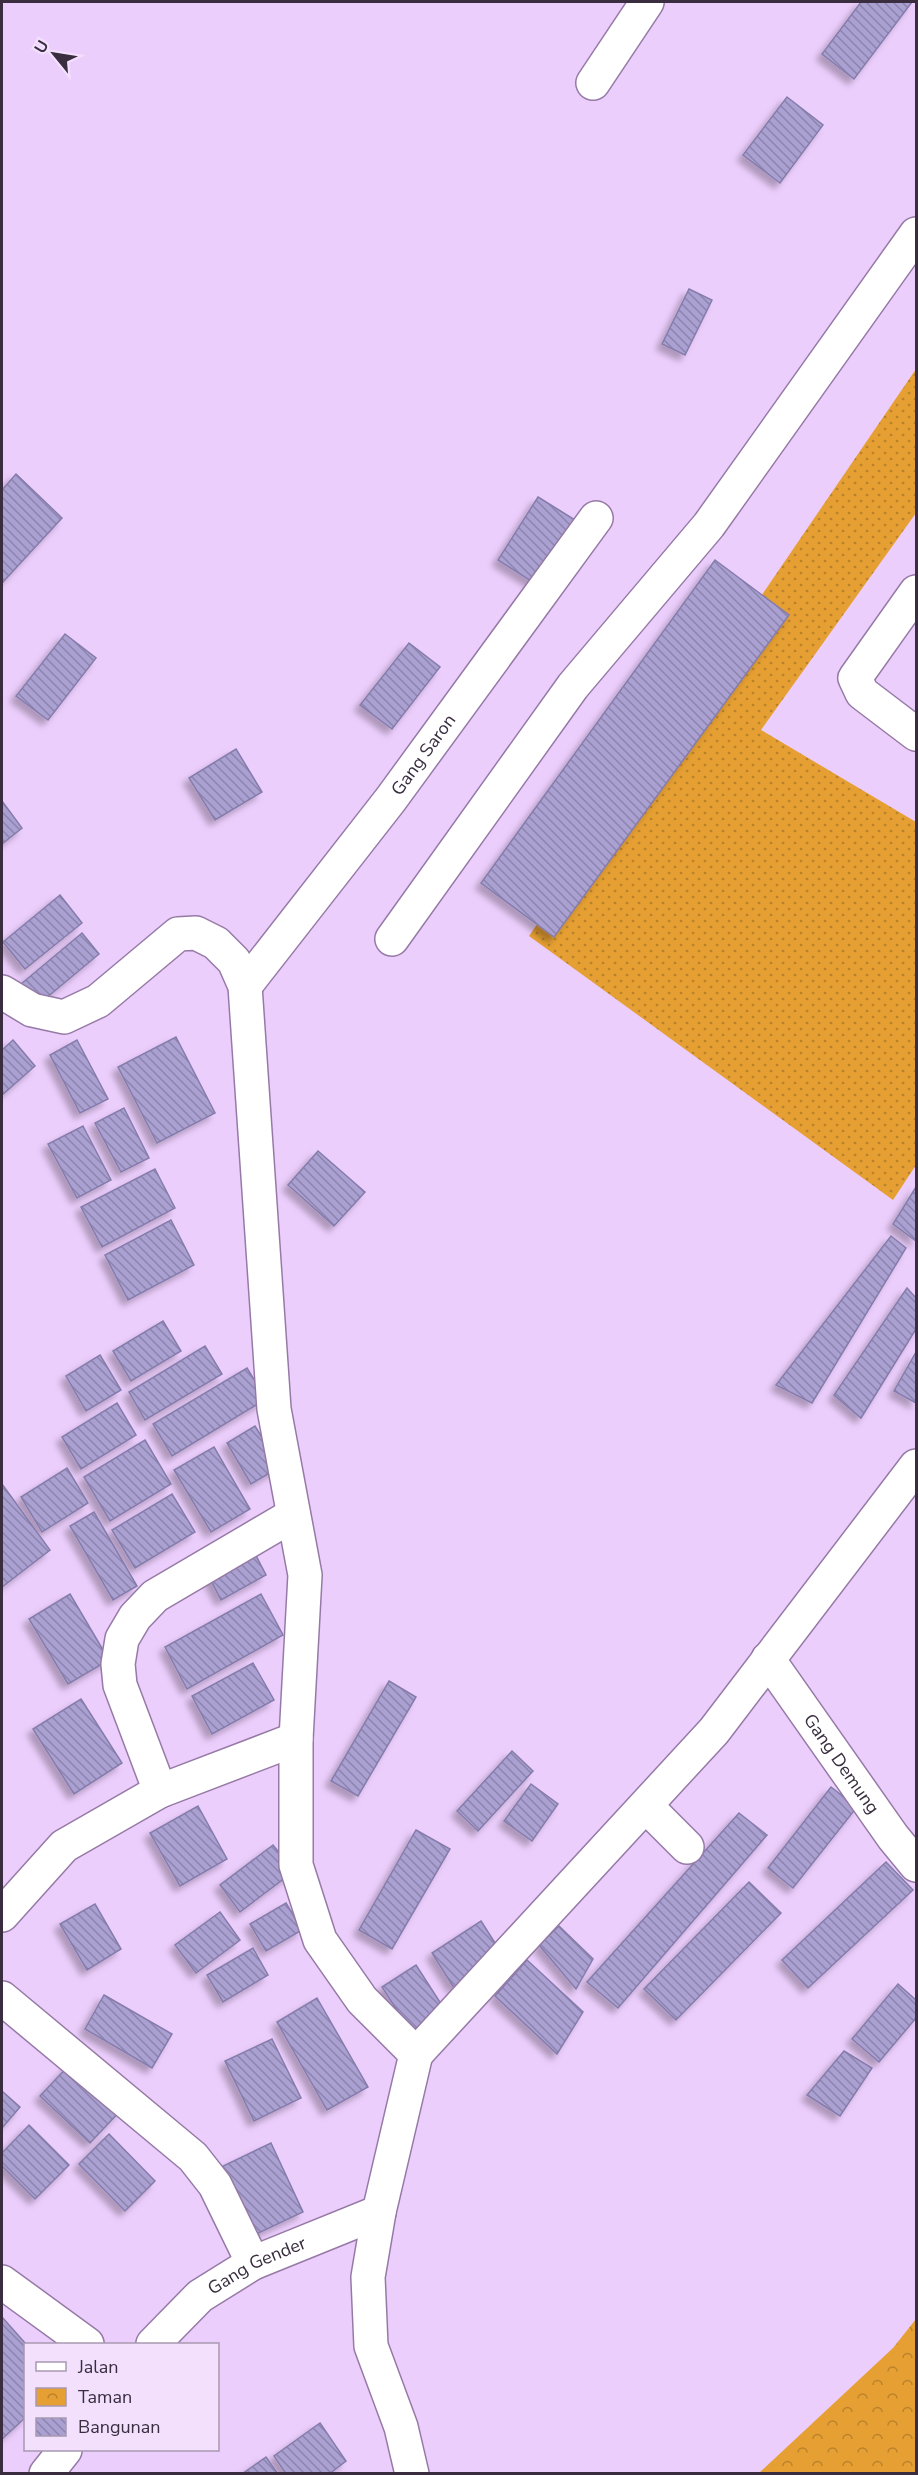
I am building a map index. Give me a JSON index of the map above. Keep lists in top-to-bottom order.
{
  "streets": {
    "street": ["Gang Saron", "Gang Demung", "Gang Gender"]
  },
  "legend": ["Jalan", "Taman", "Bangunan"],
  "north": "top left"
}
